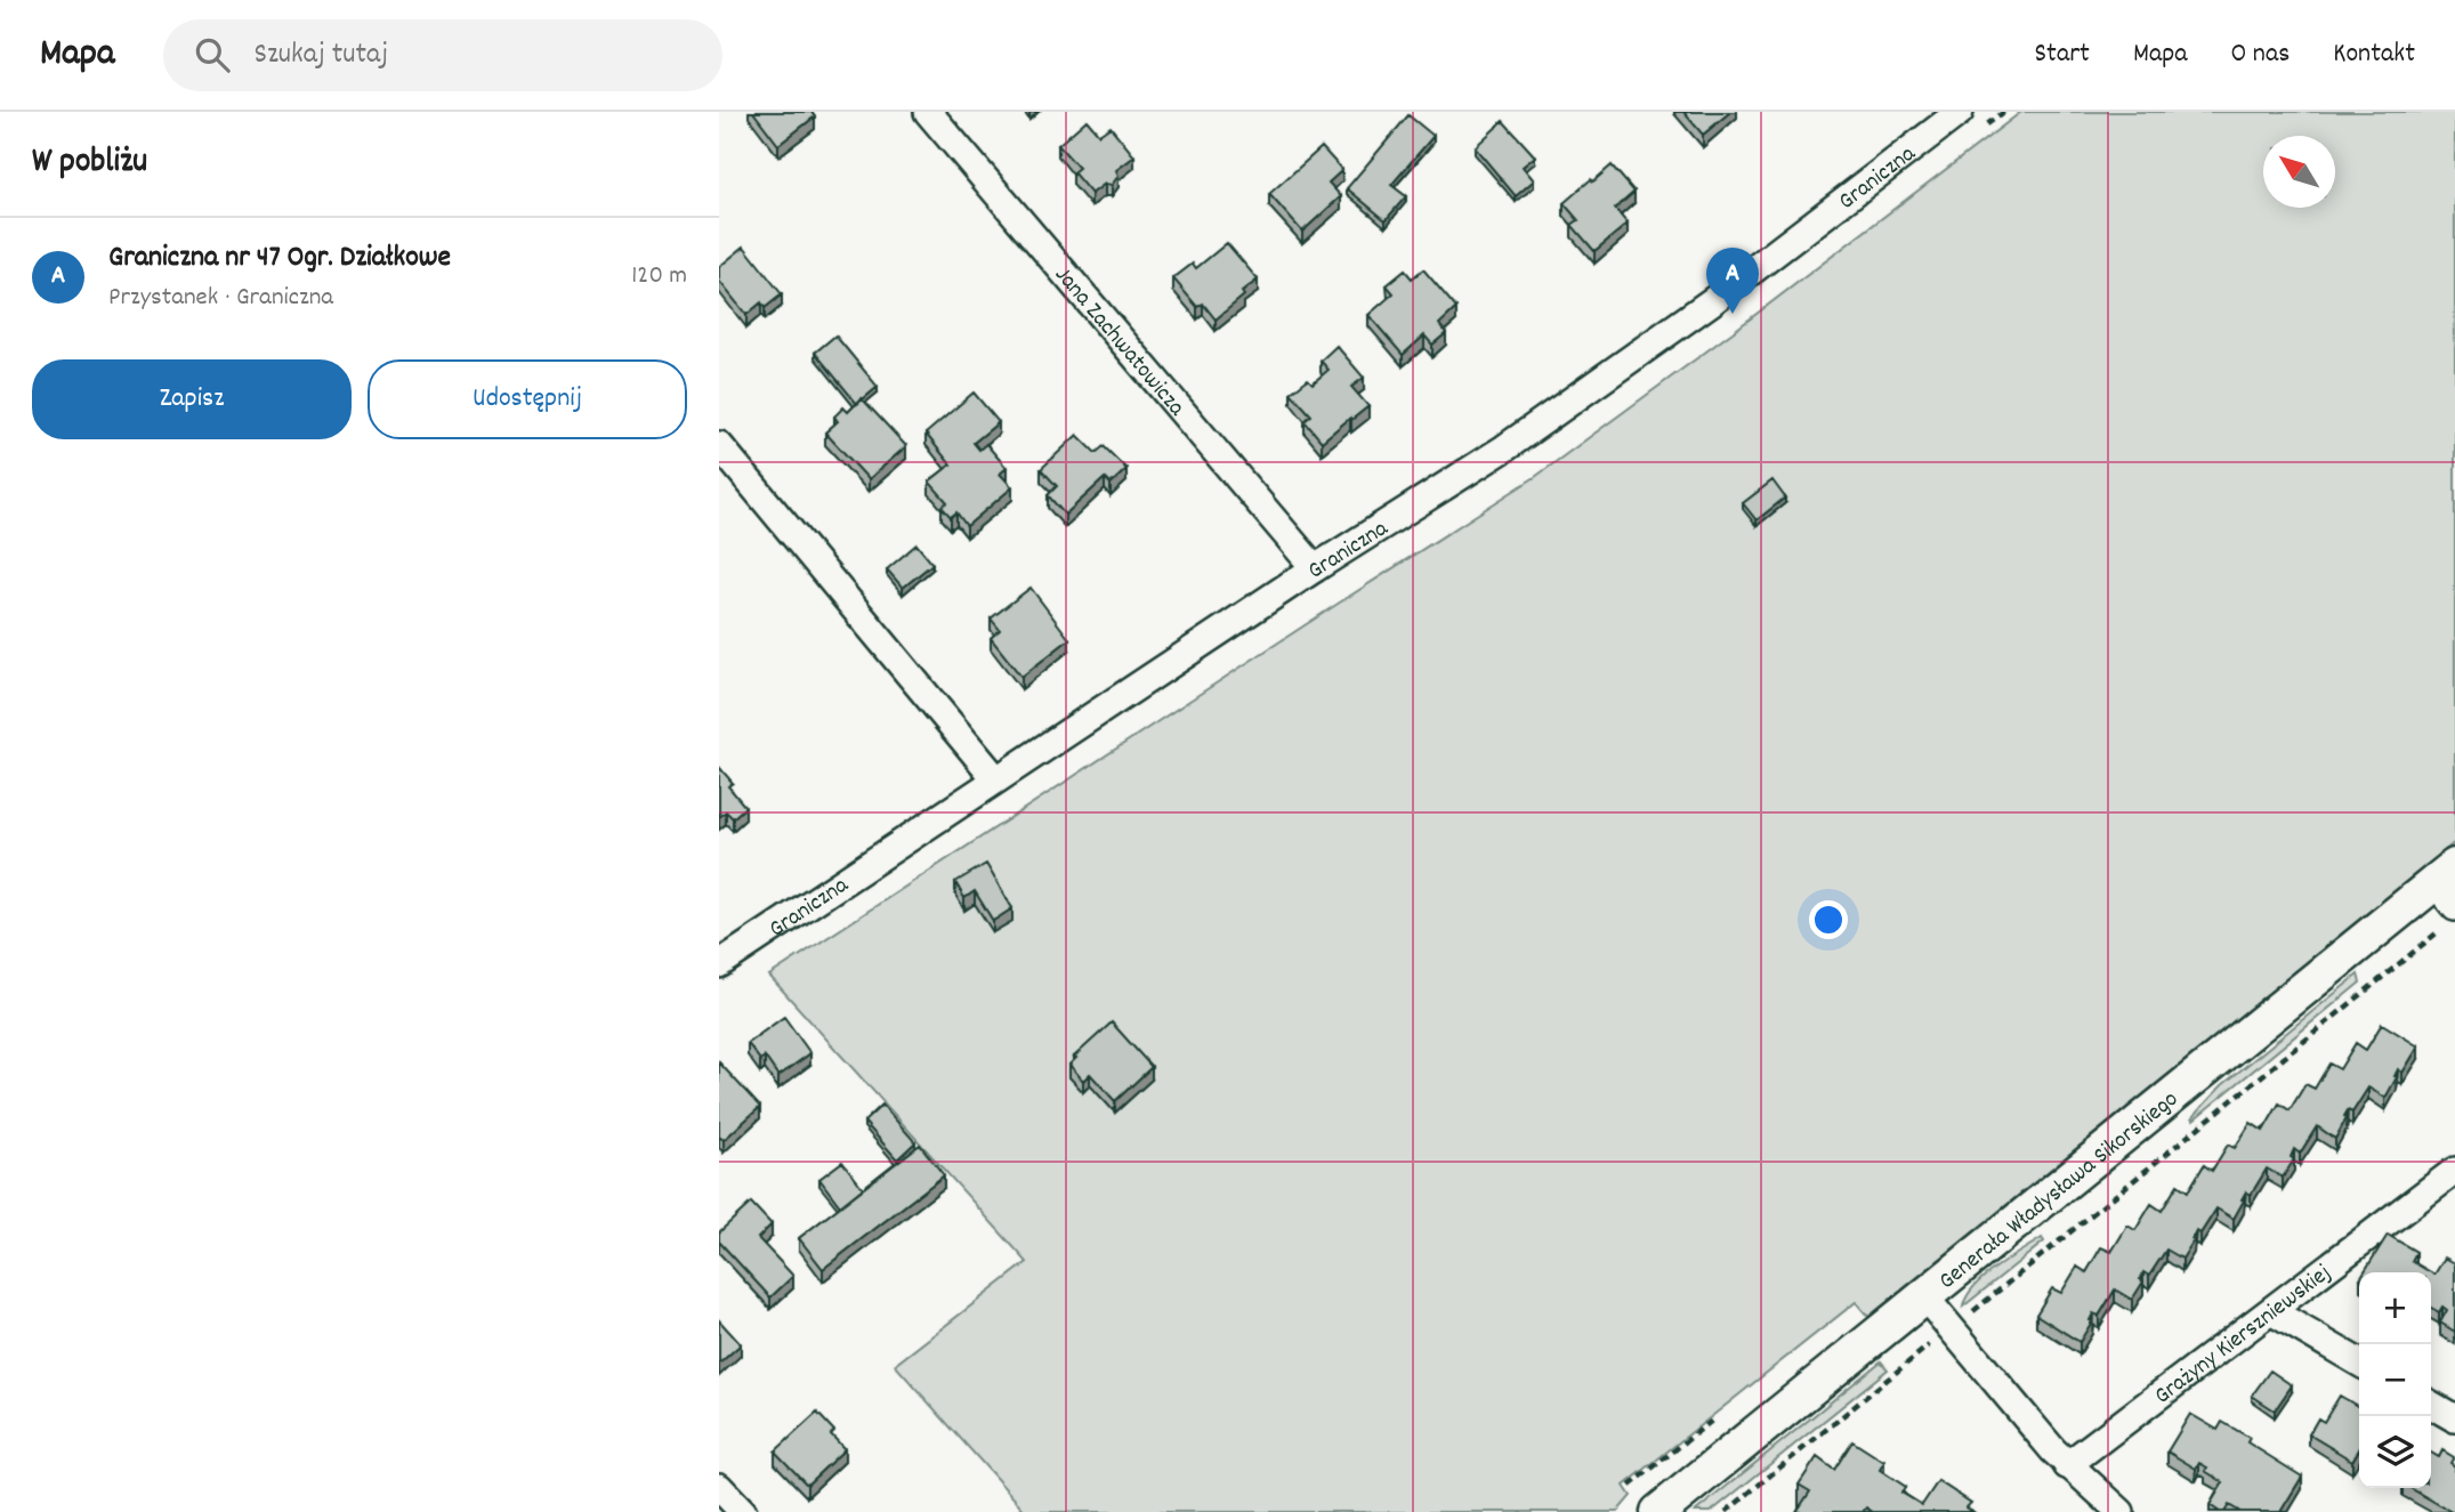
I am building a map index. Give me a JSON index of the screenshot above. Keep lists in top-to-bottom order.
{
  "streets": {
    "street": [
      "Graniczna",
      "Jana Zachwatowicza",
      "Generała Władysława Sikorskiego",
      "Grażyny Kierszniewskiej"
    ]
  },
  "crossings": [
    ["Graniczna", "Jana Zachwatowicza"]
  ],
  "north": "top left",
  "page": {
    "header": "Mapa",
    "search": "Szukaj tutaj",
    "nav": [
      "Start",
      "Mapa",
      "O nas",
      "Kontakt"
    ],
    "heading": "W pobliżu",
    "list": [
      {
        "mark": "A",
        "name": "Graniczna nr 47 Ogr. Działkowe",
        "note": "Przystanek · Graniczna",
        "value": "120 m"
      }
    ],
    "pins": "A",
    "buttons": ["Zapisz", "Udostępnij"],
    "map_buttons": ["+", "−"]
  }
}
